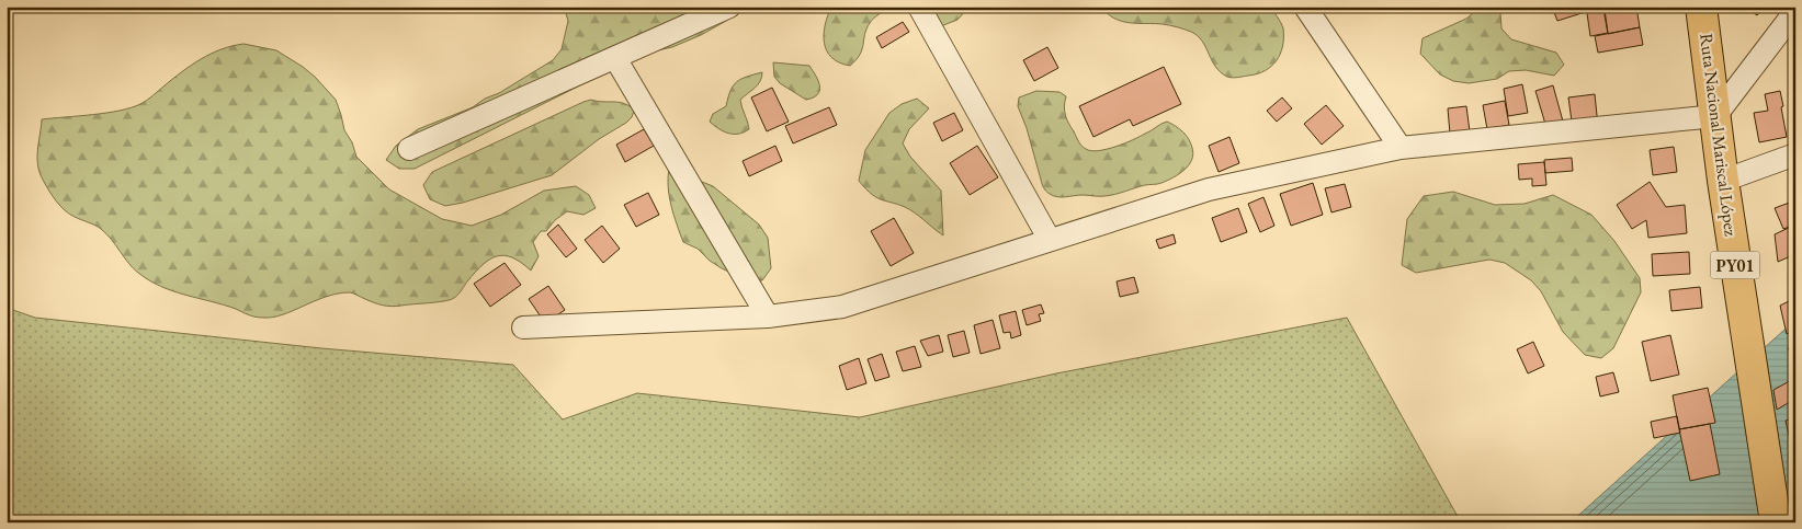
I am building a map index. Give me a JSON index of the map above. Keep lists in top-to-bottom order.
{
  "streets": {
    "highway": ["Ruta Nacional Mariscal López", "PY01"]
  }
}
